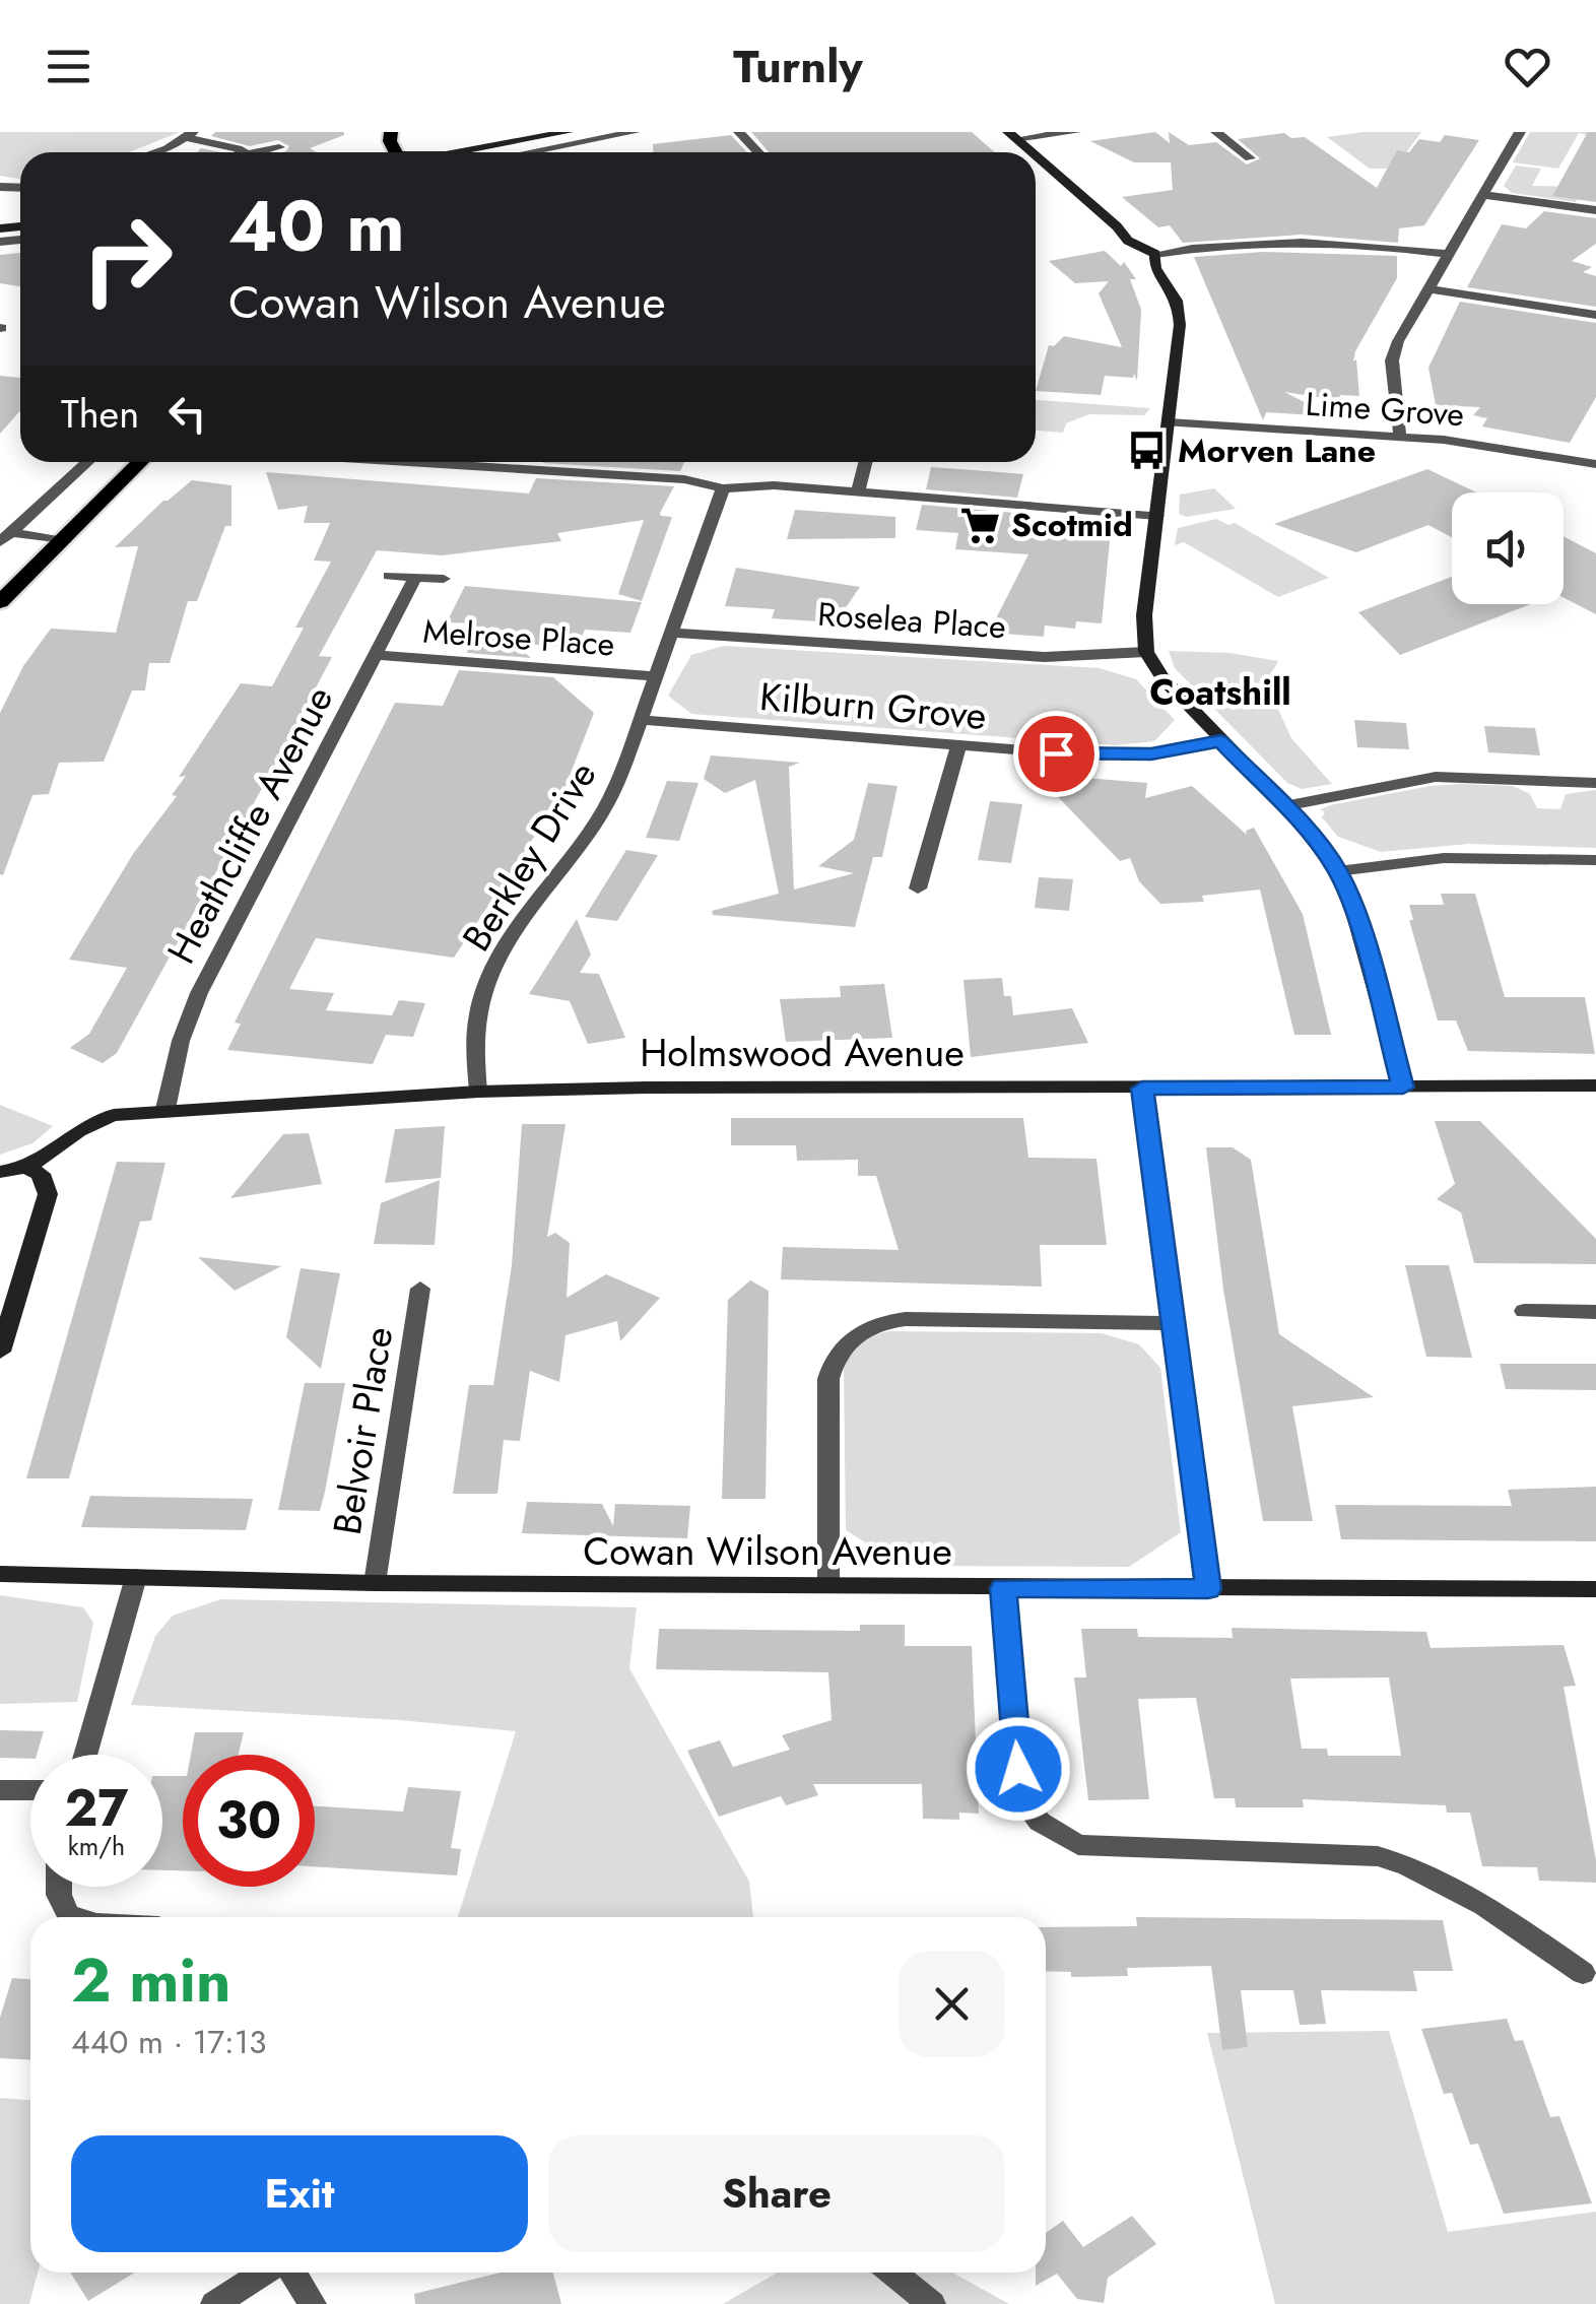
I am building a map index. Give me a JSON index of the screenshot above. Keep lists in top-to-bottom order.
{
  "streets": {
    "street": [
      "Lime Grove",
      "Roselea Place",
      "Melrose Place",
      "Kilburn Grove",
      "Heathcliffe Avenue",
      "Berkley Drive",
      "Holmswood Avenue",
      "Belvoir Place",
      "Cowan Wilson Avenue"
    ]
  },
  "crossings": [
    ["Roselea Place", "Berkley Drive"],
    ["Melrose Place", "Heathcliffe Avenue"],
    ["Melrose Place", "Berkley Drive"],
    ["Kilburn Grove", "Berkley Drive"],
    ["Heathcliffe Avenue", "Holmswood Avenue"],
    ["Berkley Drive", "Holmswood Avenue"],
    ["Belvoir Place", "Cowan Wilson Avenue"]
  ],
  "districts": ["Coatshill"],
  "places": {
    "bus stop": ["Morven Lane"],
    "supermarket": ["Scotmid"]
  },
  "page": {
    "header": "Turnly",
    "turn": ["40 m", "Cowan Wilson Avenue"],
    "then": "Then",
    "speed": "27 km/h",
    "limit": "30",
    "heading": ["2 min", "440 m · 17:13"],
    "buttons": ["Exit", "Share"]
  }
}
